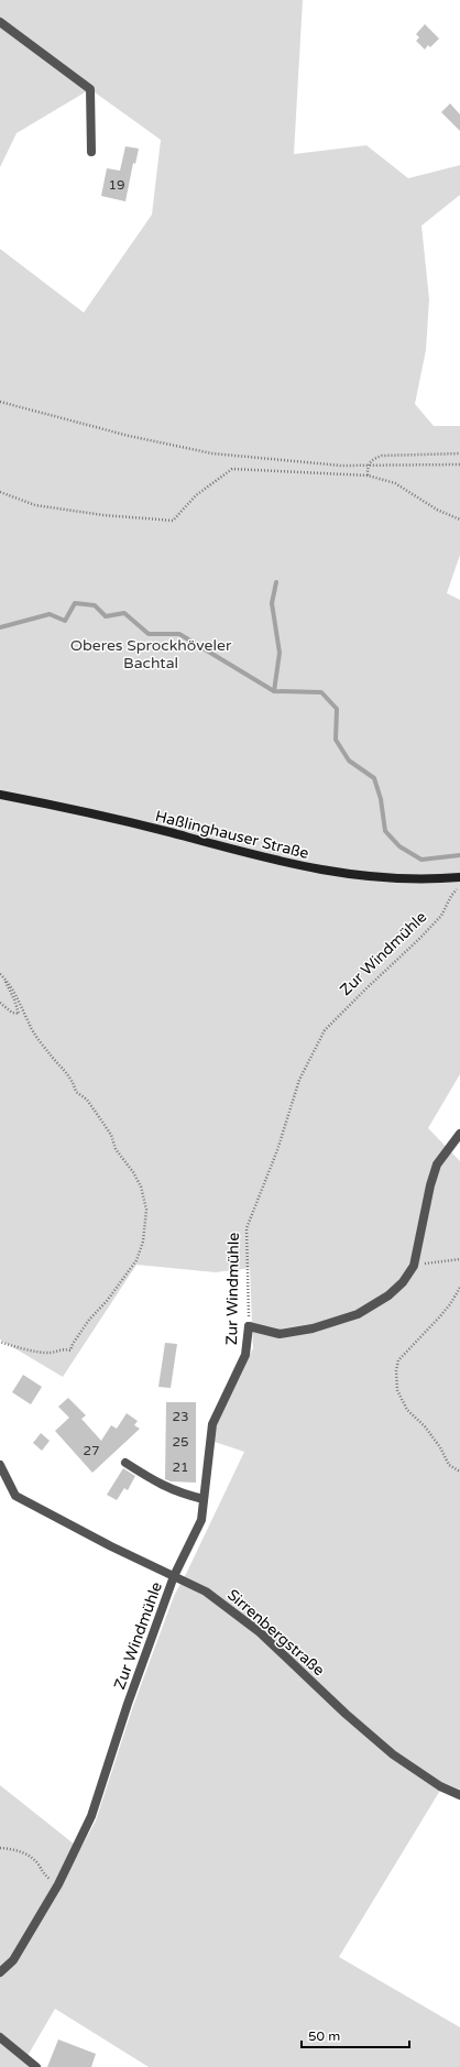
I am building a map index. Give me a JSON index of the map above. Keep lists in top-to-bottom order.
{
  "streets": {
    "main road": ["Haßlinghauser Straße"],
    "street": ["Zur Windmühle", "Sirrenbergstraße"]
  },
  "crossings": [
    ["Zur Windmühle", "Sirrenbergstraße"]
  ],
  "parks": ["Oberes Sprockhöveler Bachtal"],
  "house_numbers": [
    "19",
    "23",
    "25",
    "27",
    "21"
  ],
  "scale_bar": "50 m"
}
